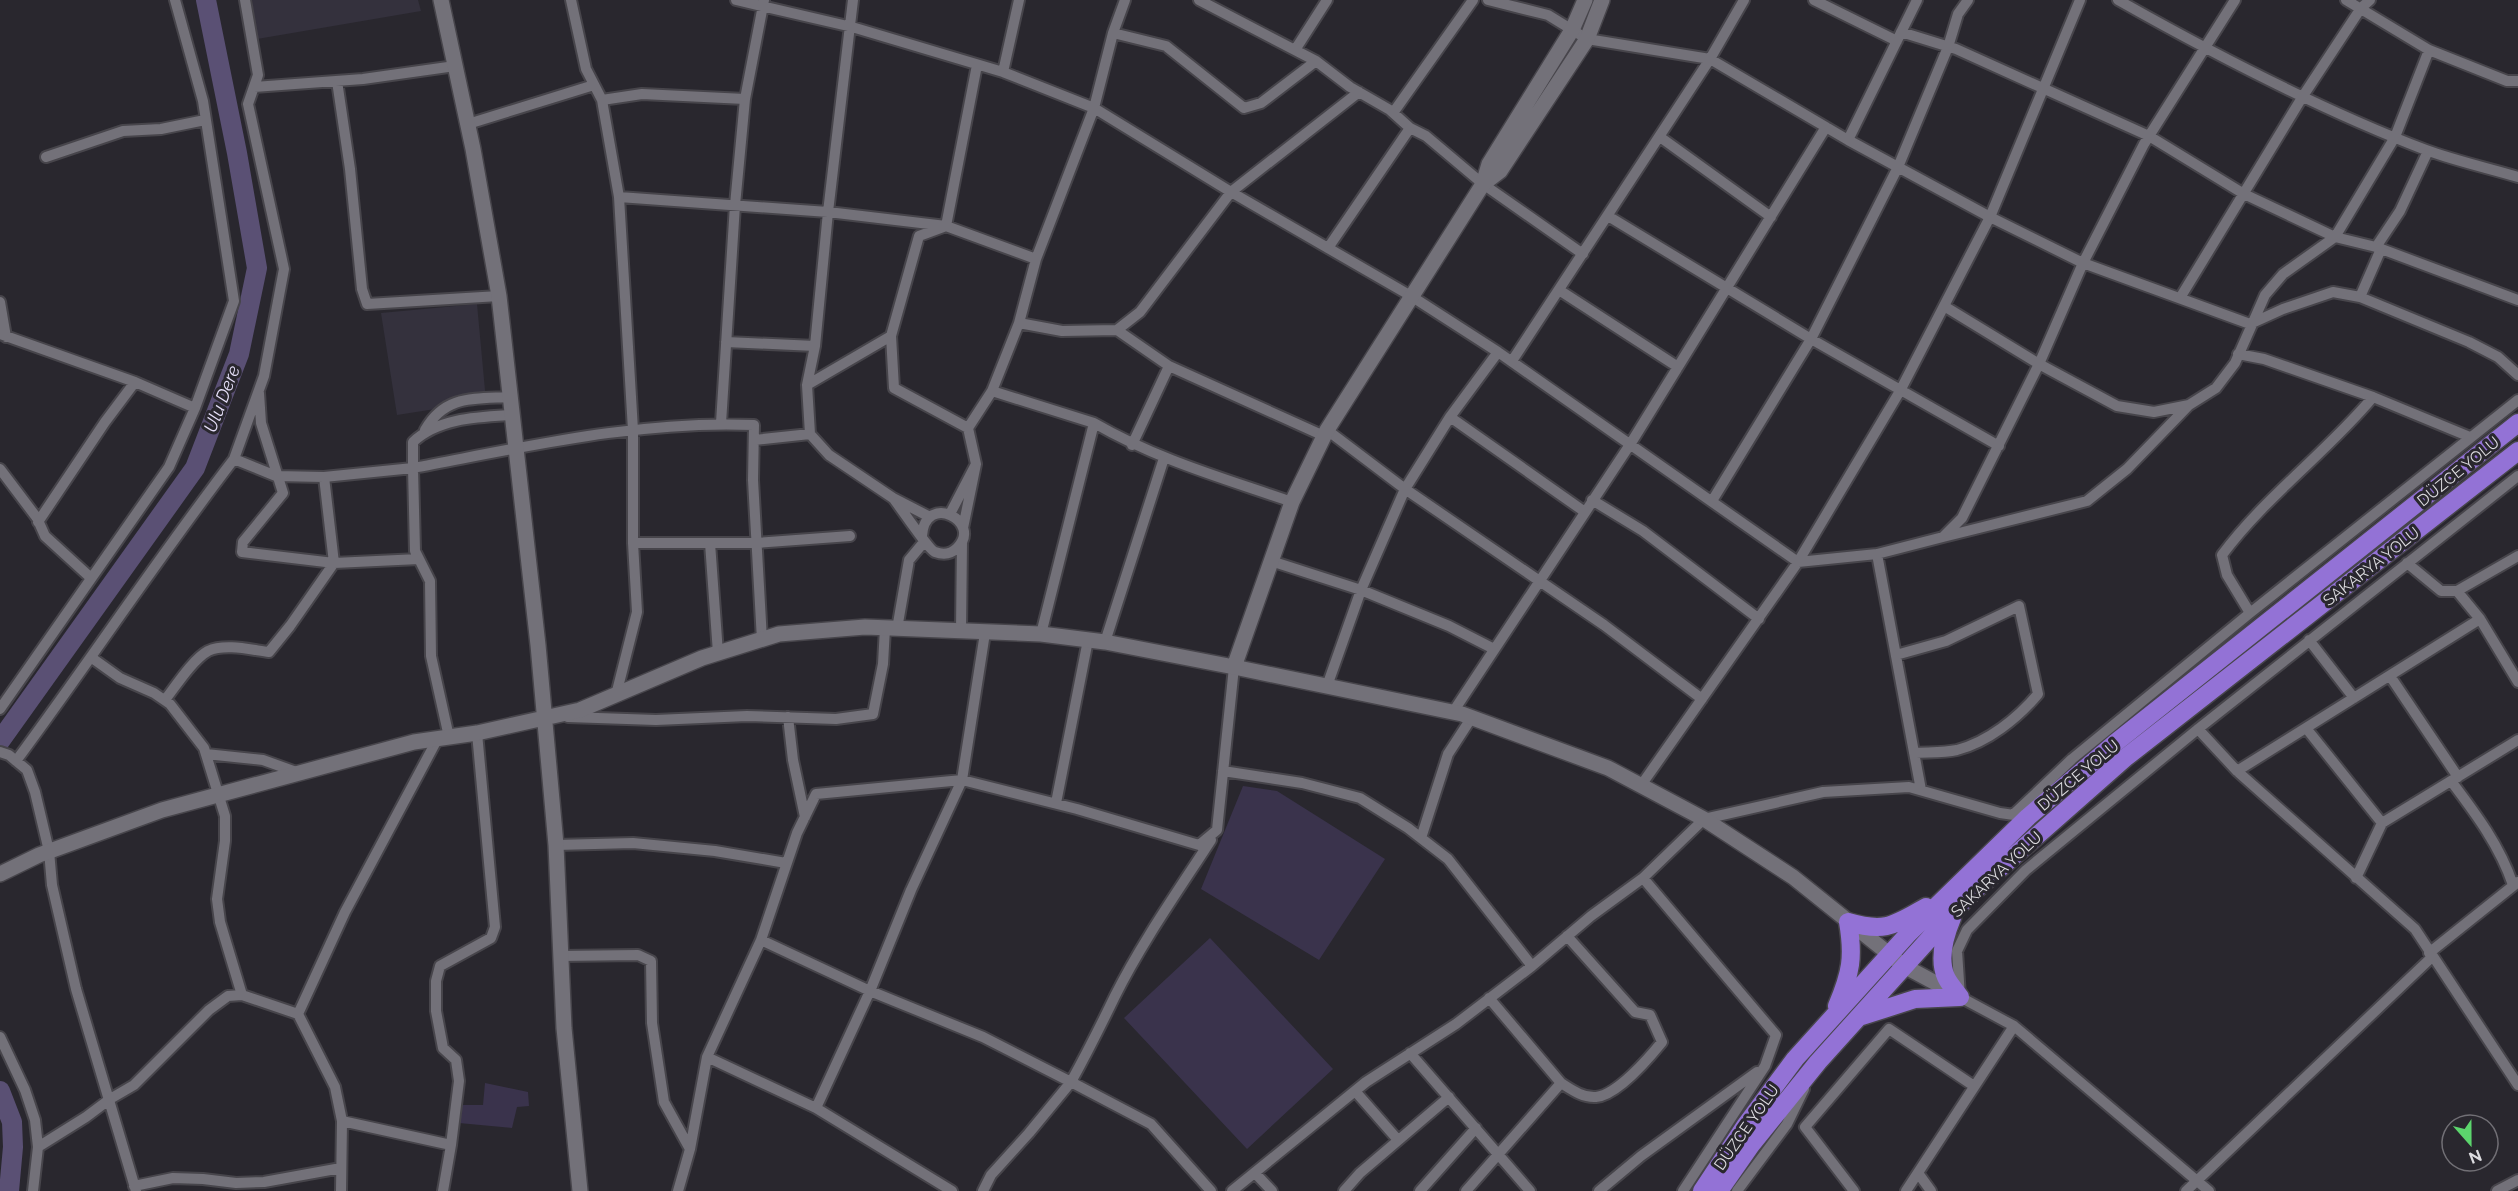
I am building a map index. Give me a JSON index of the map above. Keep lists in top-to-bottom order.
{
  "streets": {
    "highway": ["DÜZCE YOLU", "SAKARYA YOLU"]
  },
  "crossings": [
    ["DÜZCE YOLU", "SAKARYA YOLU"]
  ],
  "water": ["Ulu Dere"],
  "north": "bottom"
}
